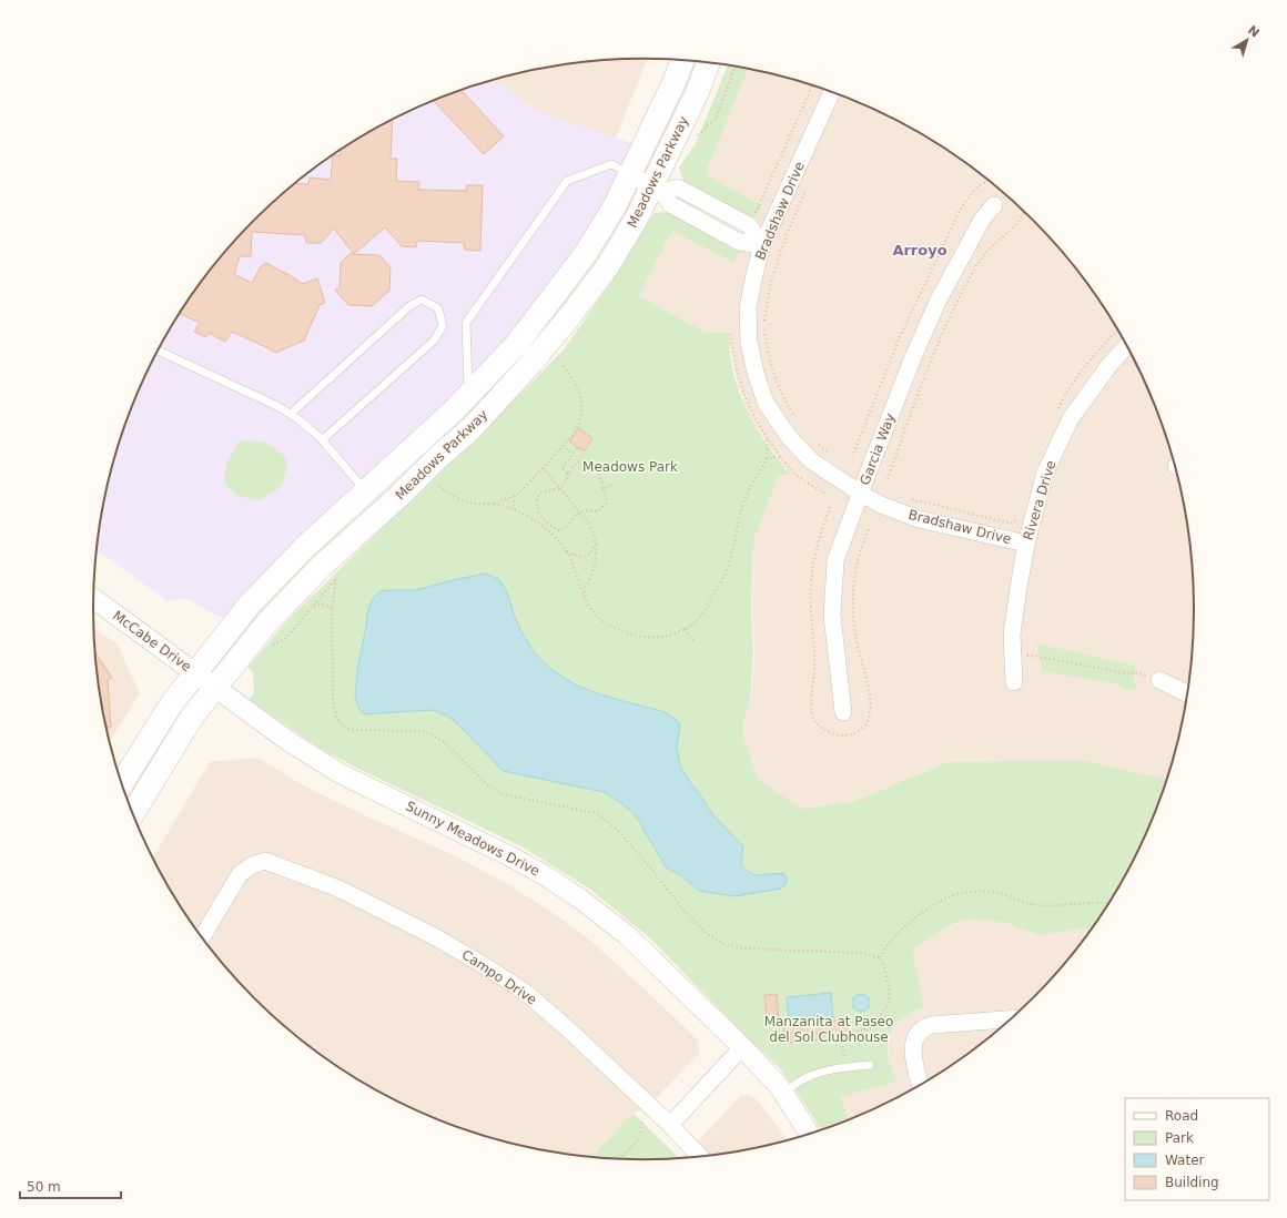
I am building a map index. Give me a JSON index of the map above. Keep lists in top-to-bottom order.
{
  "streets": {
    "main road": ["Meadows Parkway"],
    "street": [
      "Bradshaw Drive",
      "Garcia Way",
      "Rivera Drive",
      "McCabe Drive",
      "Sunny Meadows Drive",
      "Campo Drive"
    ]
  },
  "crossings": [
    ["Meadows Parkway", "McCabe Drive"],
    ["Meadows Parkway", "Sunny Meadows Drive"],
    ["Bradshaw Drive", "Garcia Way"],
    ["Bradshaw Drive", "Rivera Drive"],
    ["McCabe Drive", "Sunny Meadows Drive"]
  ],
  "districts": ["Arroyo"],
  "parks": ["Meadows Park", "Manzanita at Paseo del Sol Clubhouse"],
  "legend": [
    "Road",
    "Park",
    "Water",
    "Building"
  ],
  "scale_bar": "50 m",
  "north": "top right"
}
